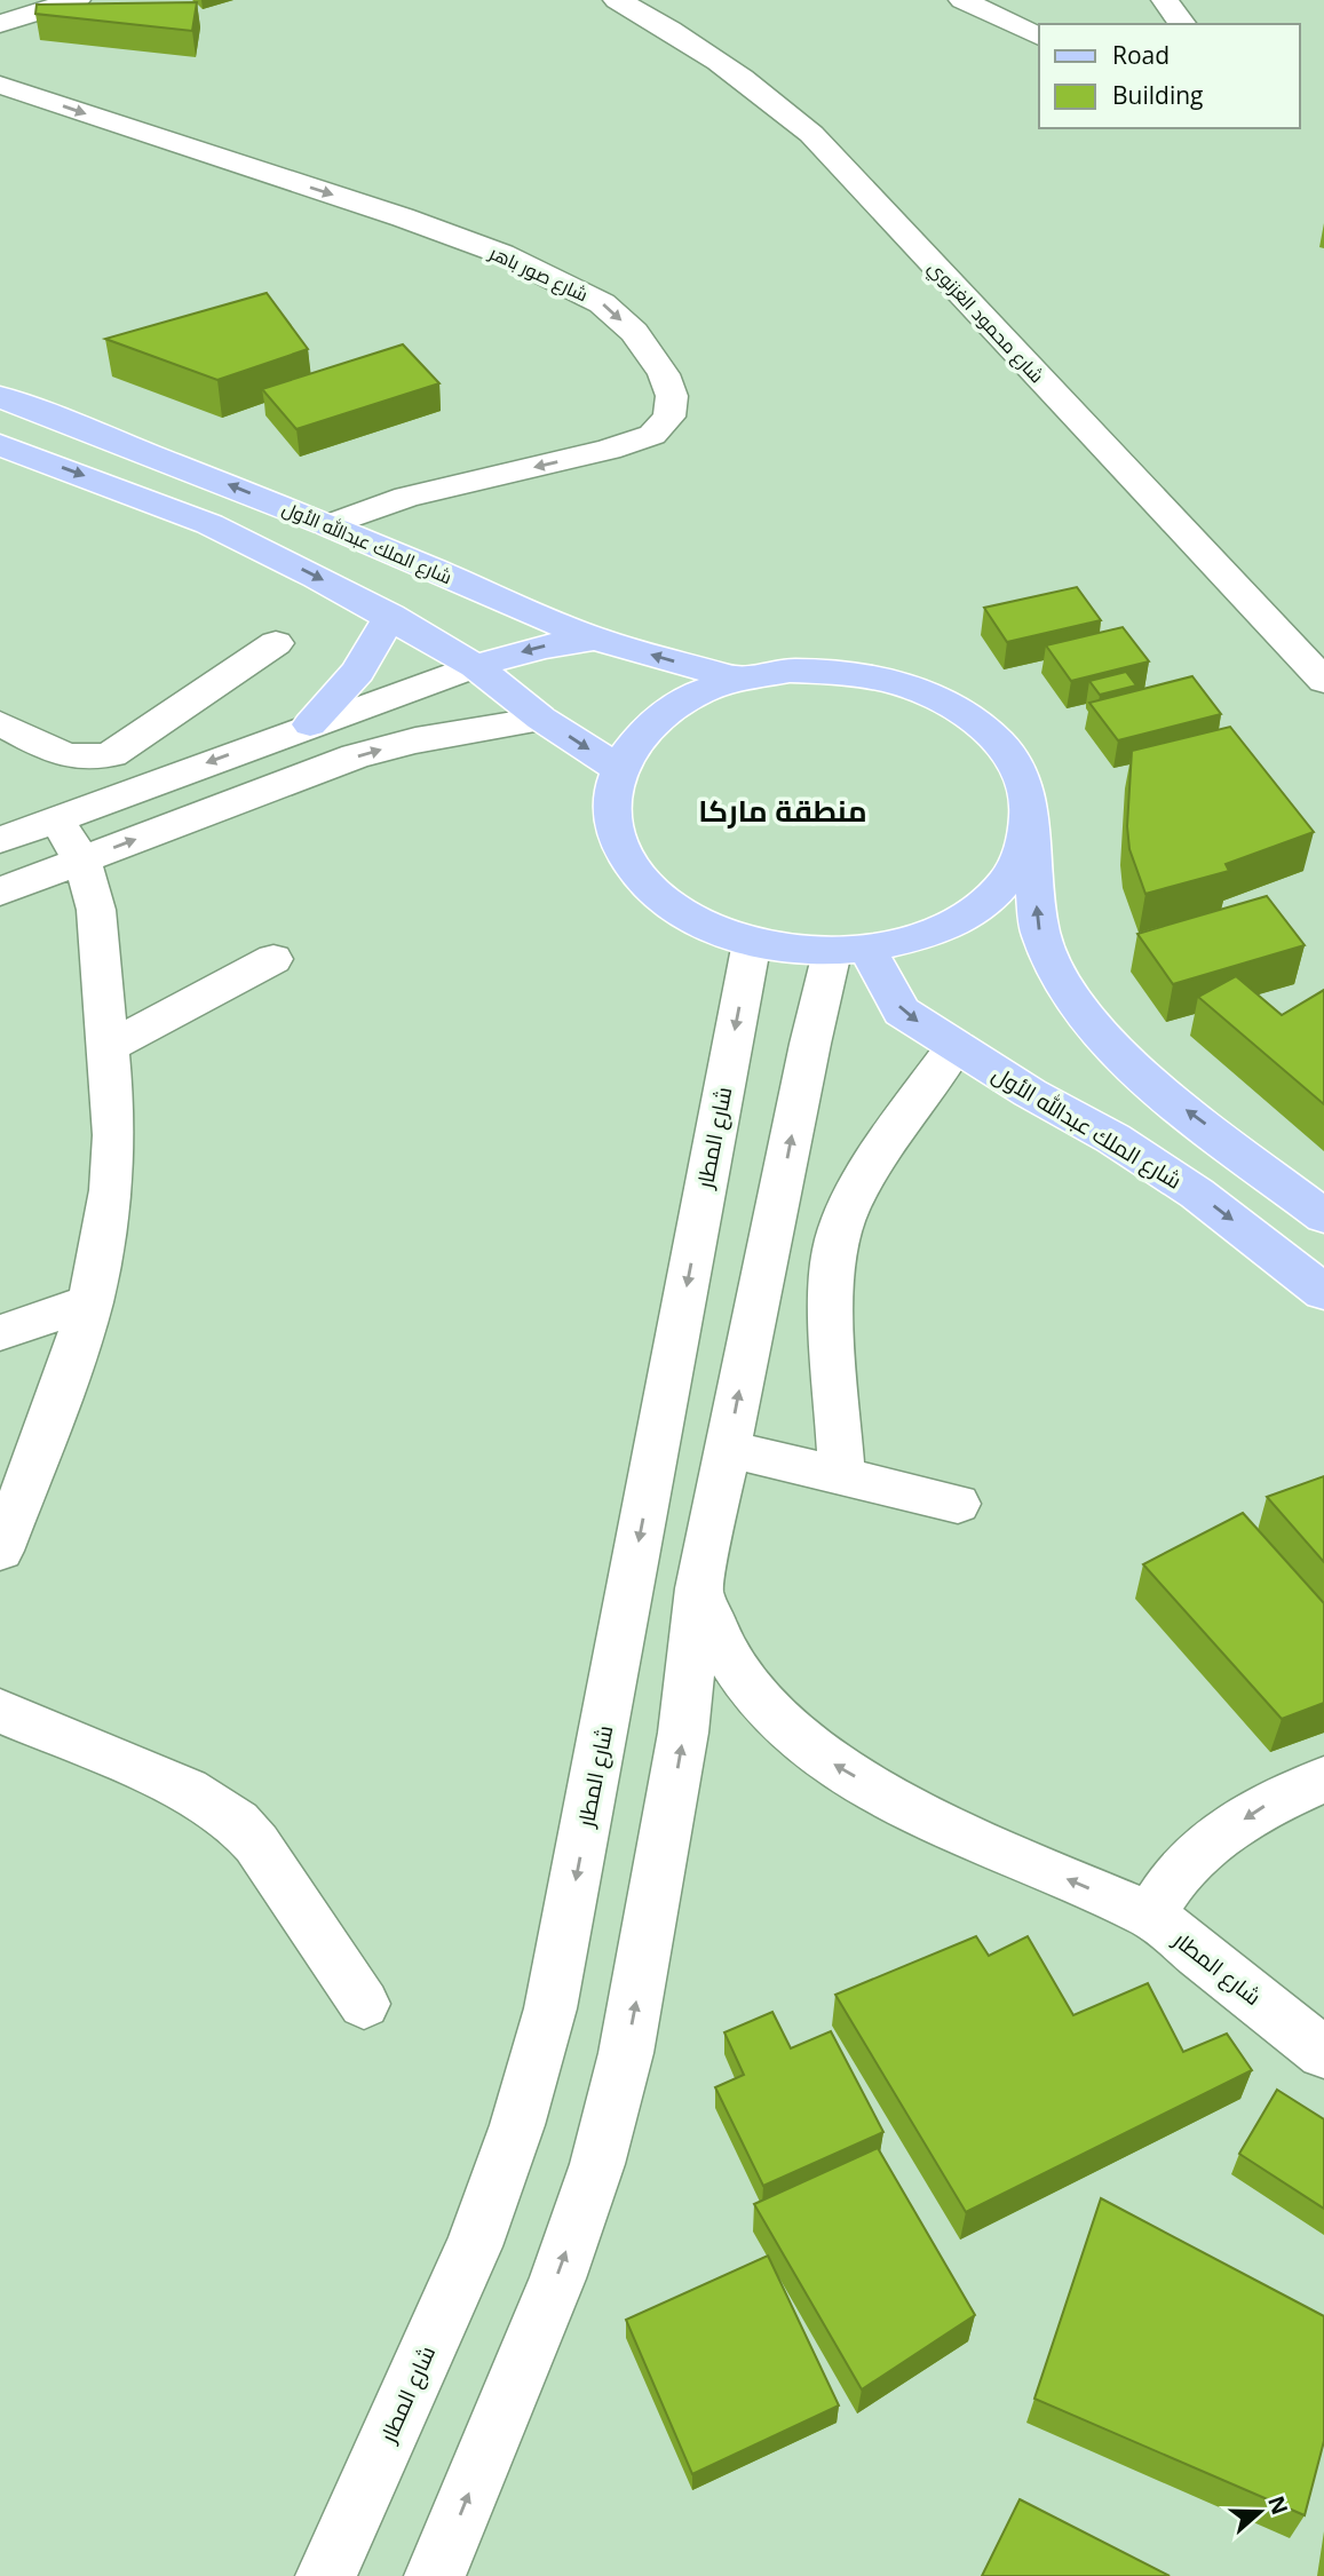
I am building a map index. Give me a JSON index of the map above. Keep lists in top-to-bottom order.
{
  "streets": {
    "main road": ["شارع الملك عبدالله الأول"],
    "street": ["شارع صور باهر", "شارع محمود الغزنوي", "شارع المطار"]
  },
  "crossings": [
    ["شارع صور باهر", "شارع الملك عبدالله الأول"]
  ],
  "districts": ["منطقة ماركا"],
  "legend": ["Road", "Building"],
  "north": "right"
}
